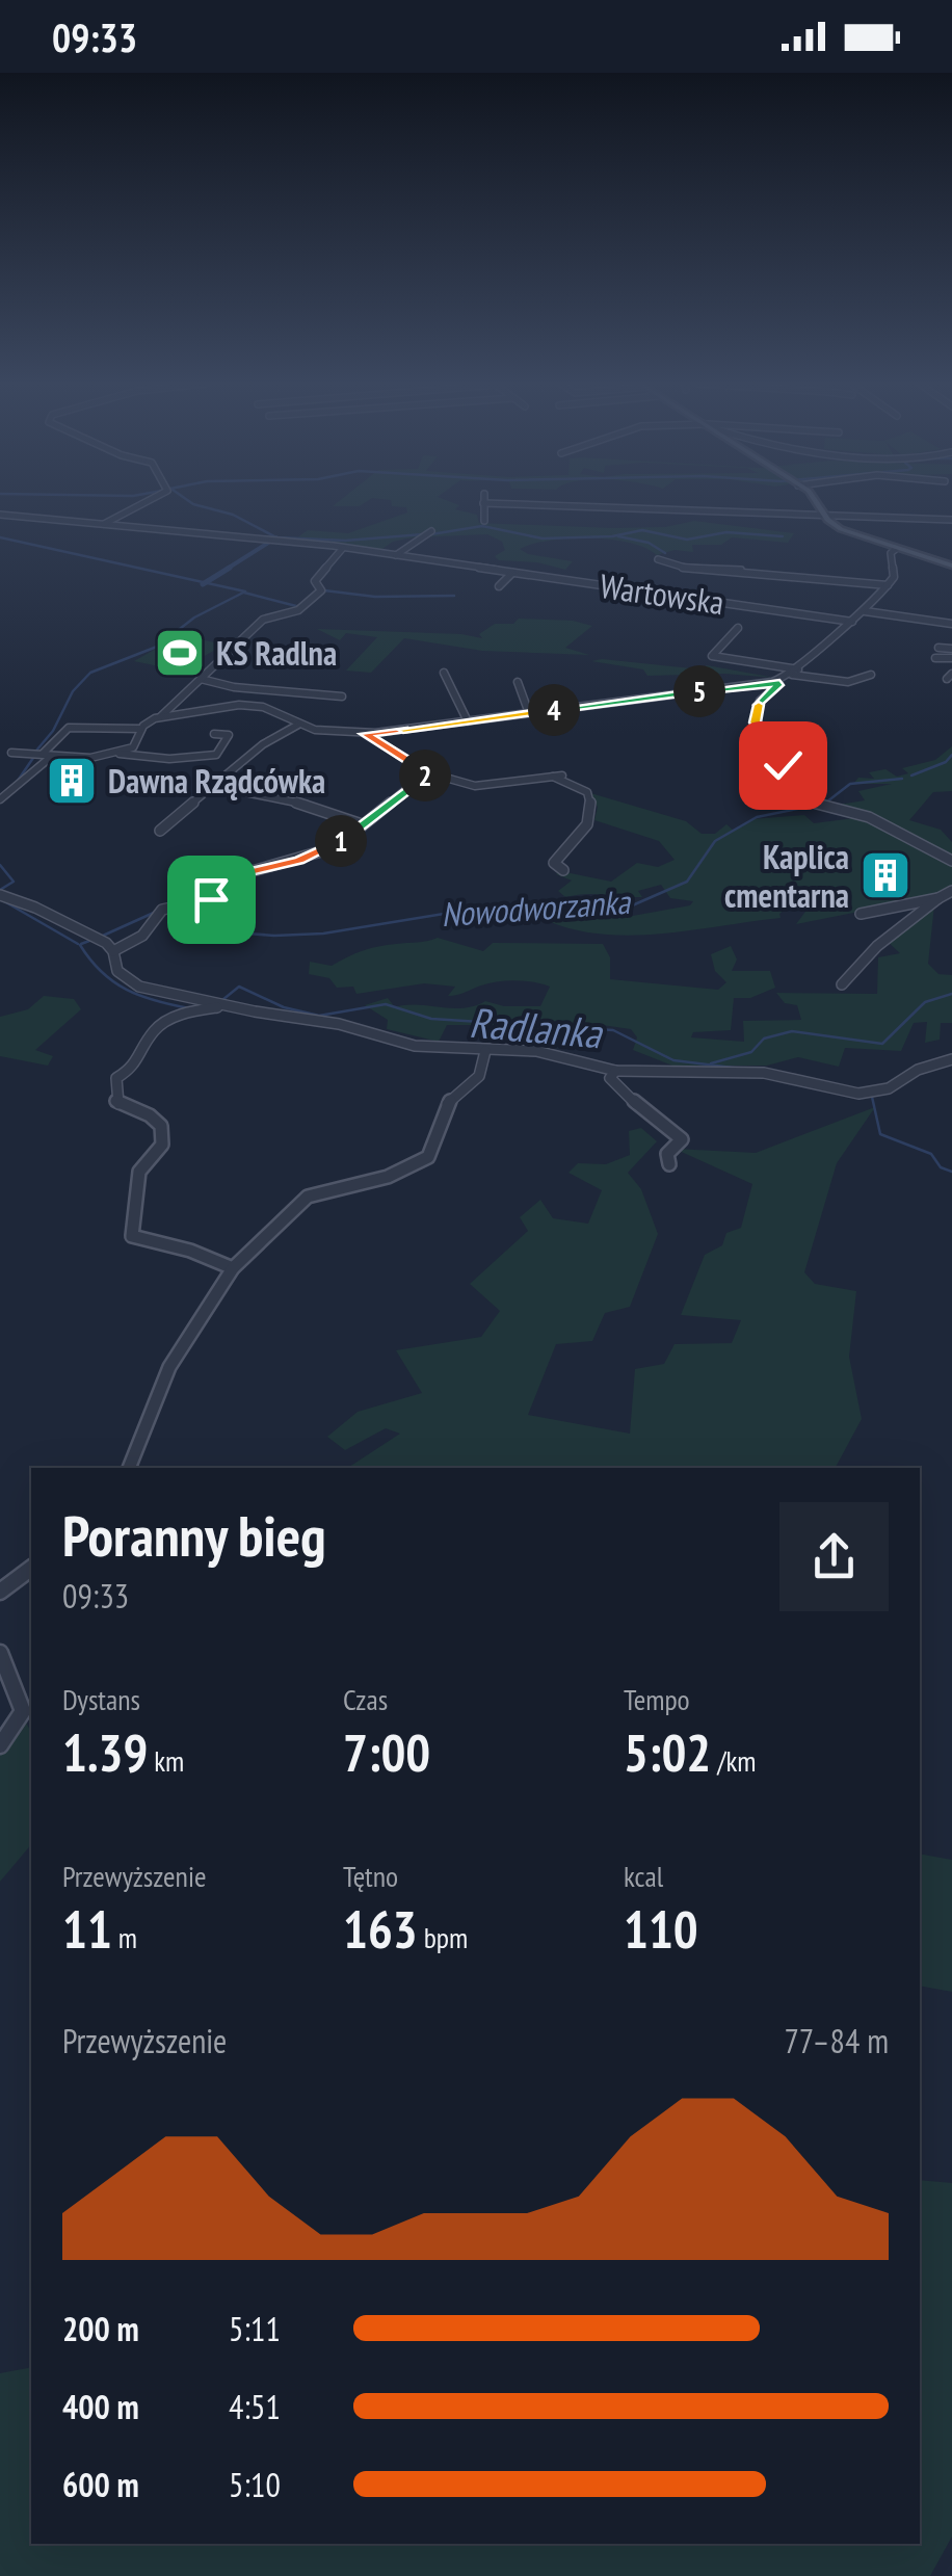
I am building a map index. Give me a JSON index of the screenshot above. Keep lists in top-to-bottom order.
{
  "streets": {
    "street": ["Wartowska"]
  },
  "water": ["Nowodworzanka", "Radlanka"],
  "places": {
    "sports": ["KS Radlna"],
    "building": ["Dawna Rządcówka", "Kaplica cmentarna"]
  },
  "page": {
    "status": "09:33",
    "pins": [
      "5",
      "4",
      "2",
      "1"
    ],
    "heading": ["Poranny bieg", "09:33"],
    "stats": [
      ["Dystans", "1.39 km"],
      ["Czas", "7:00"],
      ["Tempo", "5:02 /km"],
      ["Przewyższenie", "11 m"],
      ["Tętno", "163 bpm"],
      ["kcal", "110"]
    ],
    "chart": ["Przewyższenie", "77–84 m"],
    "list": [
      {
        "name": "200 m",
        "note": "5:11"
      },
      {
        "name": "400 m",
        "note": "4:51"
      },
      {
        "name": "600 m",
        "note": "5:10"
      }
    ]
  }
}
